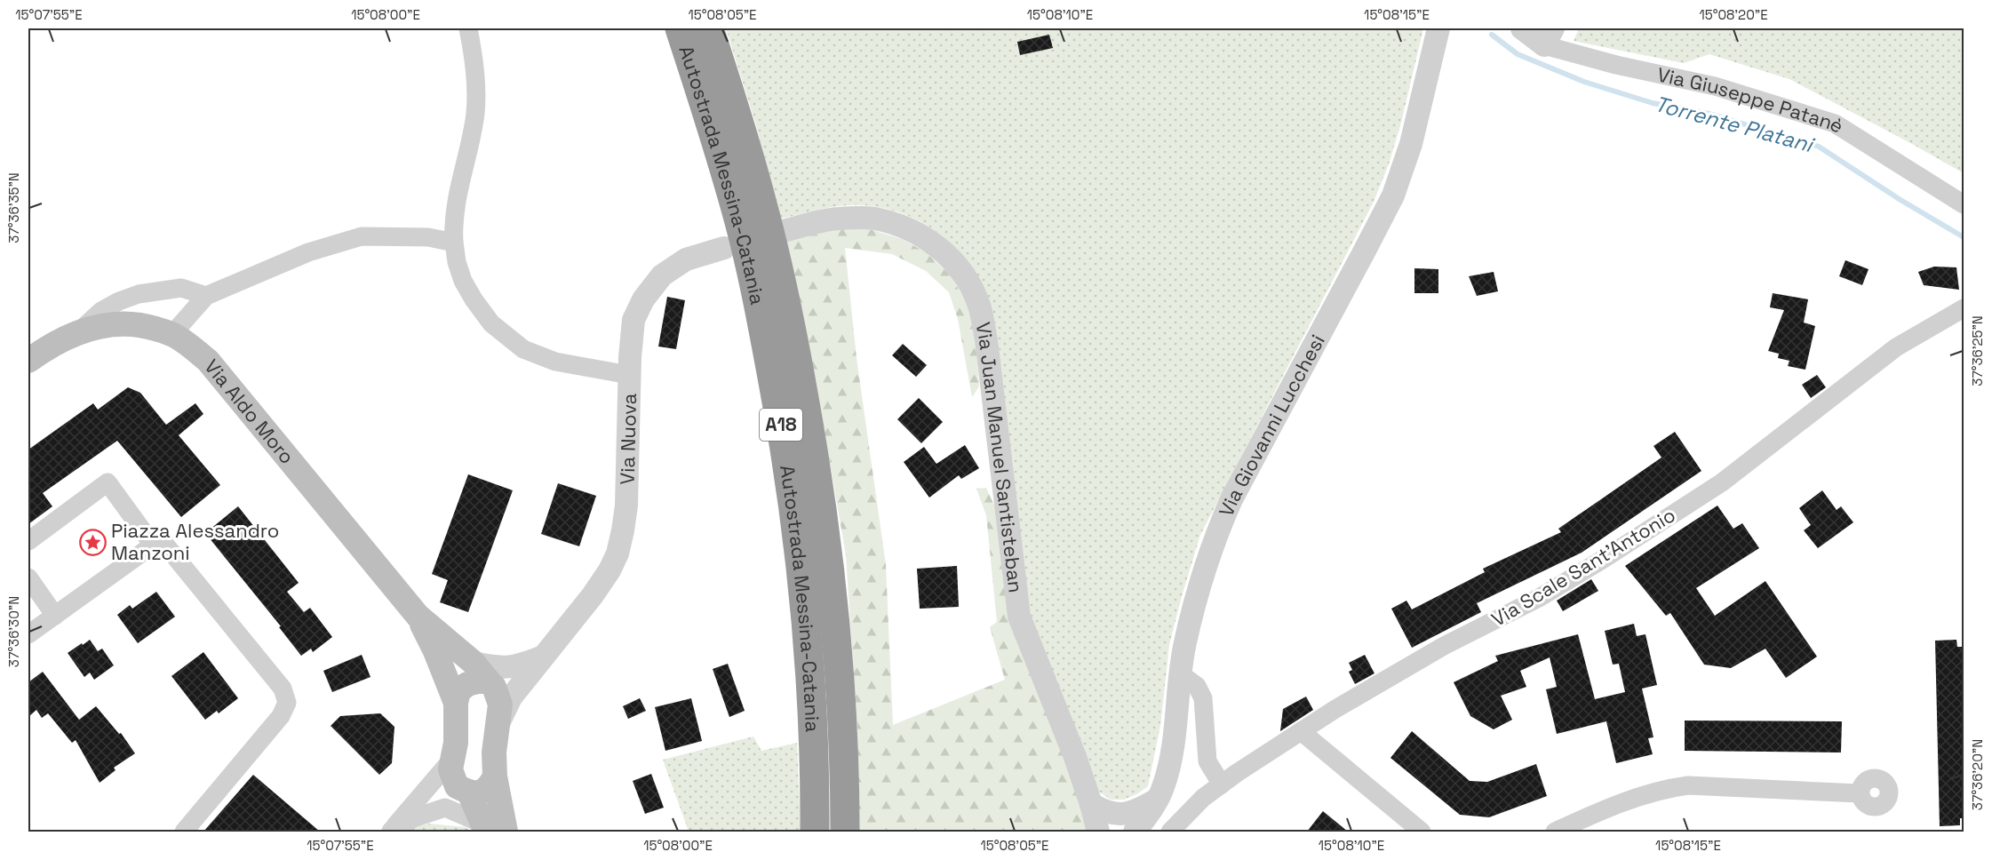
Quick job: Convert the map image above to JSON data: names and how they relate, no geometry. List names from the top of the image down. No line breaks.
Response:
{"streets":{"highway":["Autostrada Messina-Catania","A18"],"main road":["Via Aldo Moro"],"street":["Via Giuseppe Patanè","Via Giovanni Lucchesi","Via Nuova","Via Juan Manuel Santisteban","Via Scale Sant'Antonio"]},"water":["Torrente Platani"],"places":{"place":["Piazza Alessandro Manzoni"]},"coordinates":["15°07'55\"E","15°08'00\"E","15°08'05\"E","15°08'10\"E","15°08'15\"E","15°08'20\"E","37°36'35\"N","37°36'25\"N","37°36'30\"N","37°36'20\"N"]}
